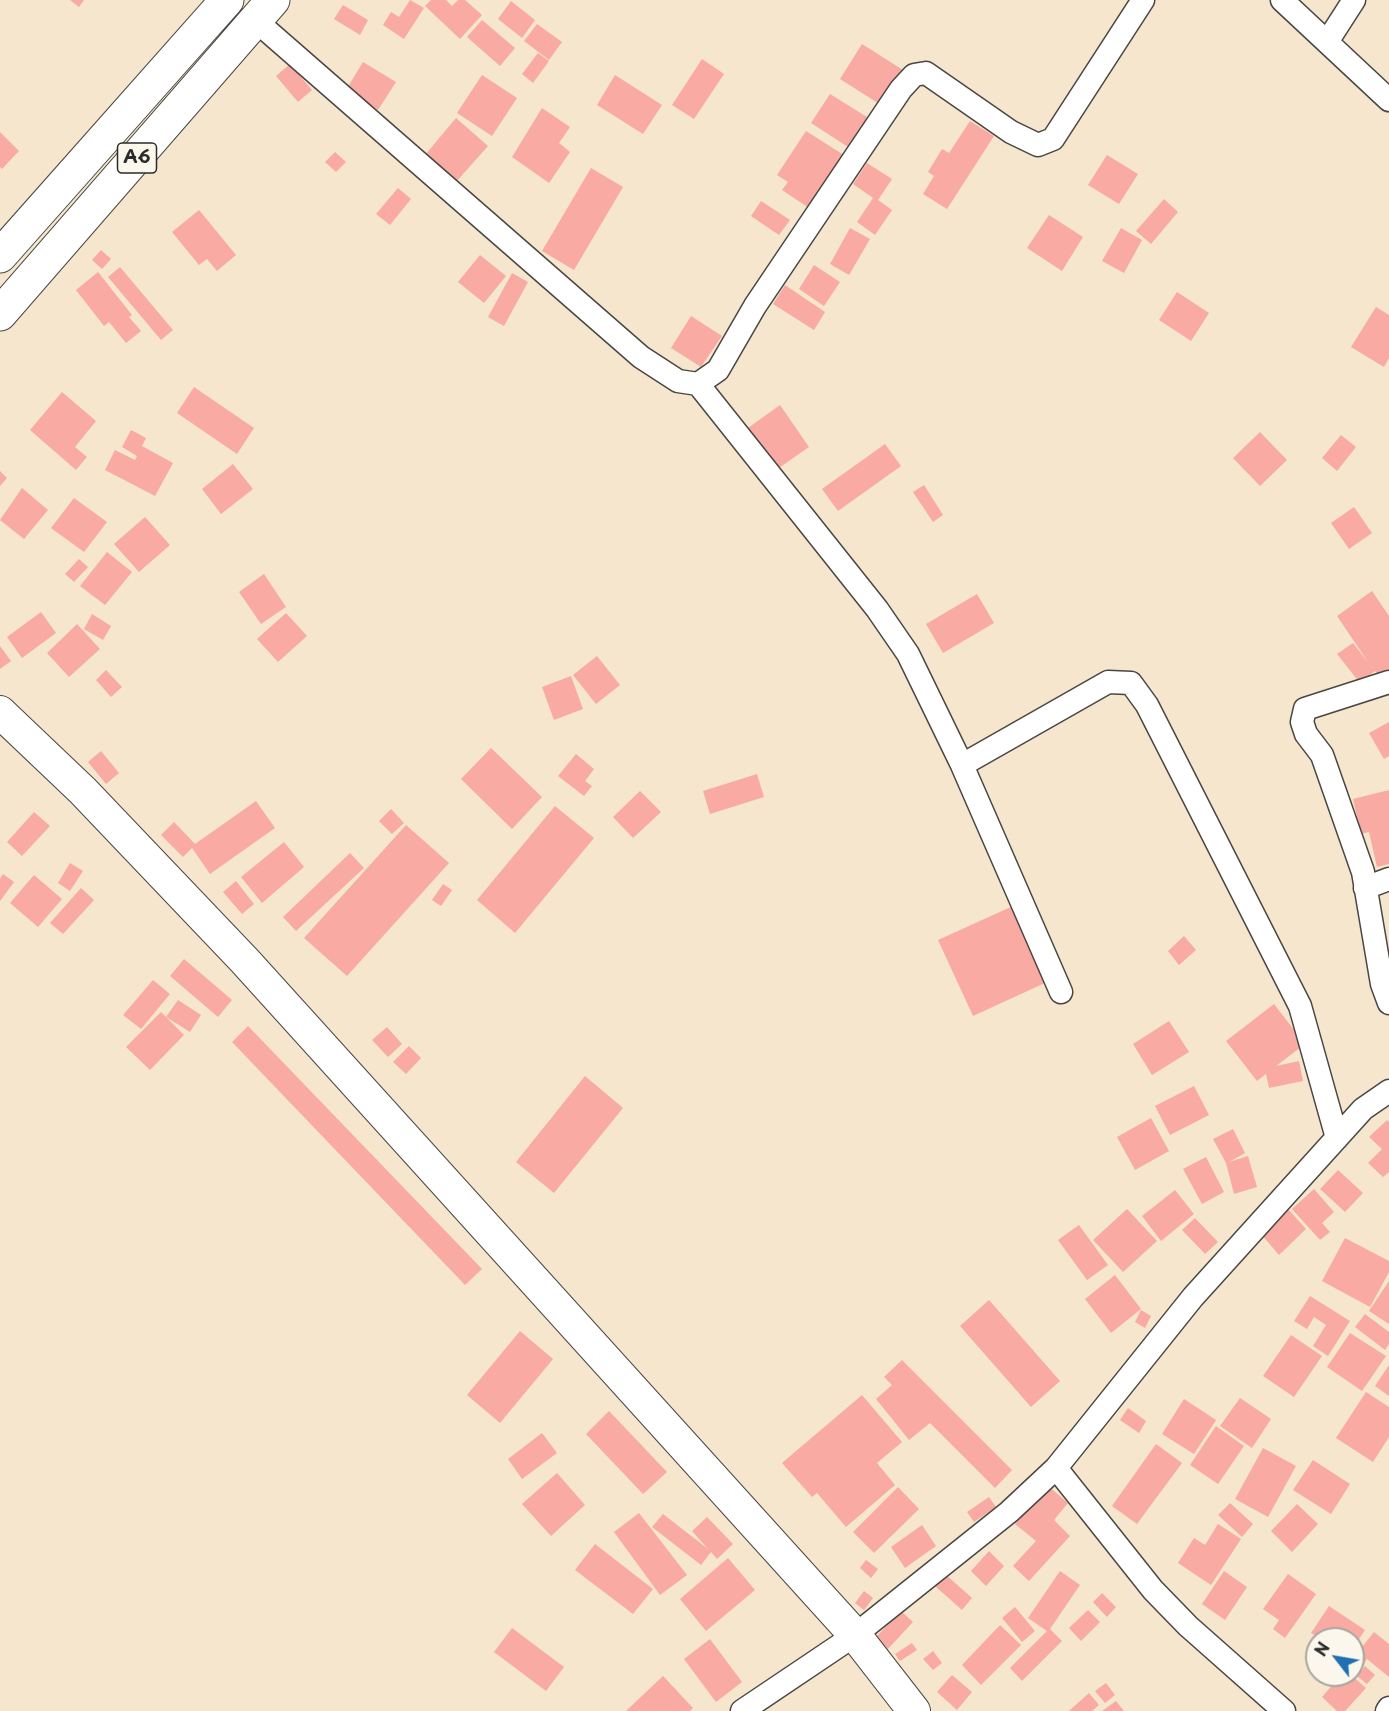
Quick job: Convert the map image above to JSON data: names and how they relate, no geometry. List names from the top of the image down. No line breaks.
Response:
{"streets":{"highway":["A6"]},"north":"top left"}
